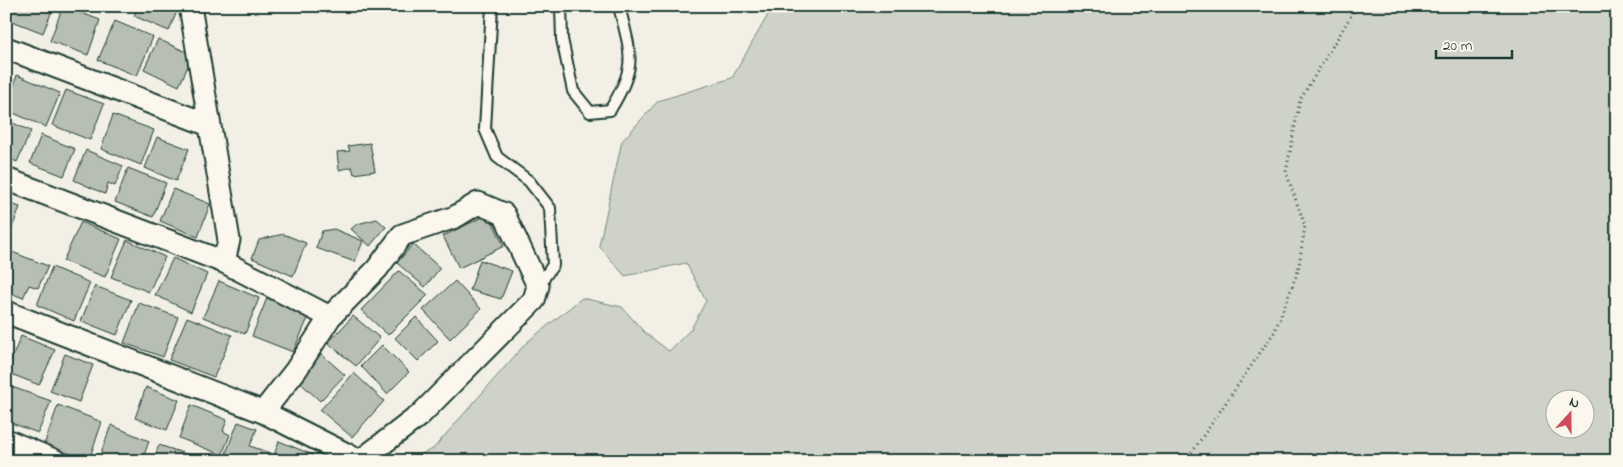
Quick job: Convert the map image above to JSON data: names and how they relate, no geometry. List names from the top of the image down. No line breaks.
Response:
{"scale_bar":"20 m","north":"top"}
